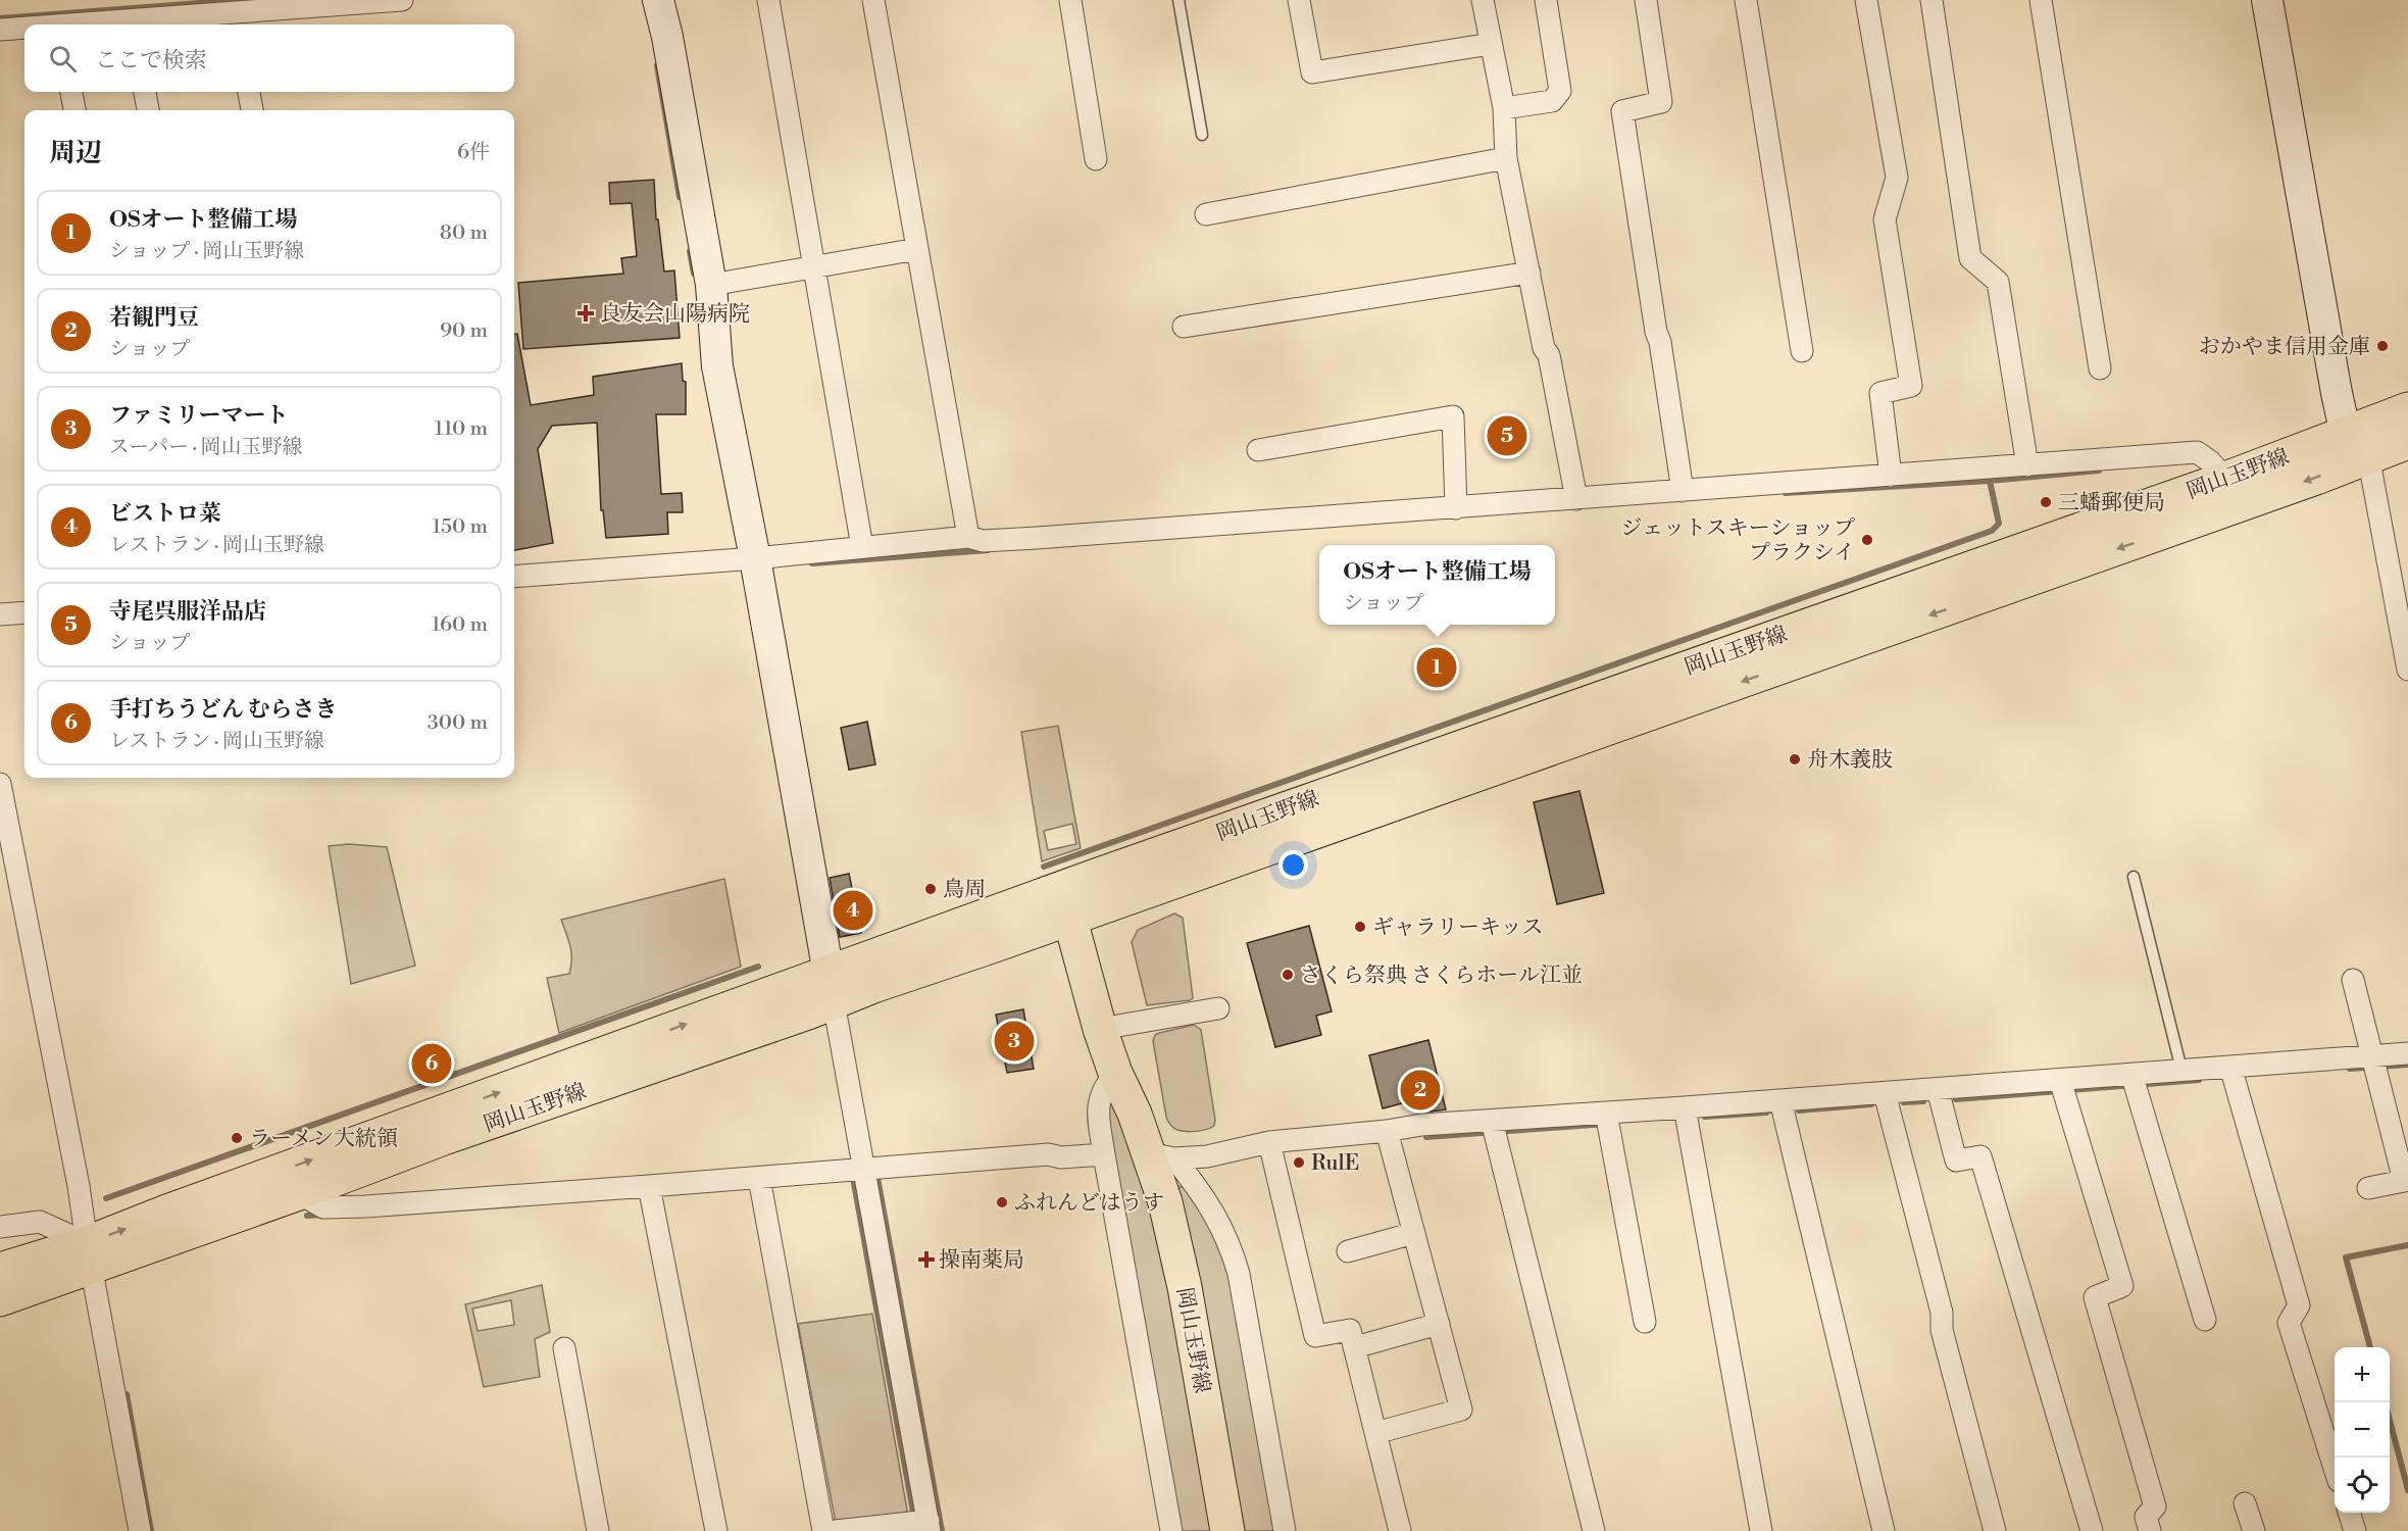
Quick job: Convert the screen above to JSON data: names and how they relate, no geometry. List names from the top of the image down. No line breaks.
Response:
{"streets":{"main road":["岡山玉野線"]},"places":{"health":["良友会山陽病院","操南薬局"],"other":["おかやま信用金庫","三蟠郵便局","ジェットスキーショップ プラクシイ","舟木義肢","鳥周","ギャラリーキッス","さくら祭典 さくらホール江並","ラーメン大統領","RulE","ふれんどはうす"]},"page":{"search":"ここで検索","heading":["周辺","6件"],"list":[{"mark":"1","name":"OSオート整備工場","note":"ショップ · 岡山玉野線","value":"80 m"},{"mark":"2","name":"若観門豆","note":"ショップ","value":"90 m"},{"mark":"3","name":"ファミリーマート","note":"スーパー · 岡山玉野線","value":"110 m"},{"mark":"4","name":"ビストロ菜","note":"レストラン · 岡山玉野線","value":"150 m"},{"mark":"5","name":"寺尾呉服洋品店","note":"ショップ","value":"160 m"},{"mark":"6","name":"手打ちうどん むらさき","note":"レストラン · 岡山玉野線","value":"300 m"}],"pins":["5","1","4","3","6","2"],"popup":["OSオート整備工場","ショップ"],"map_buttons":["+","−"]}}
